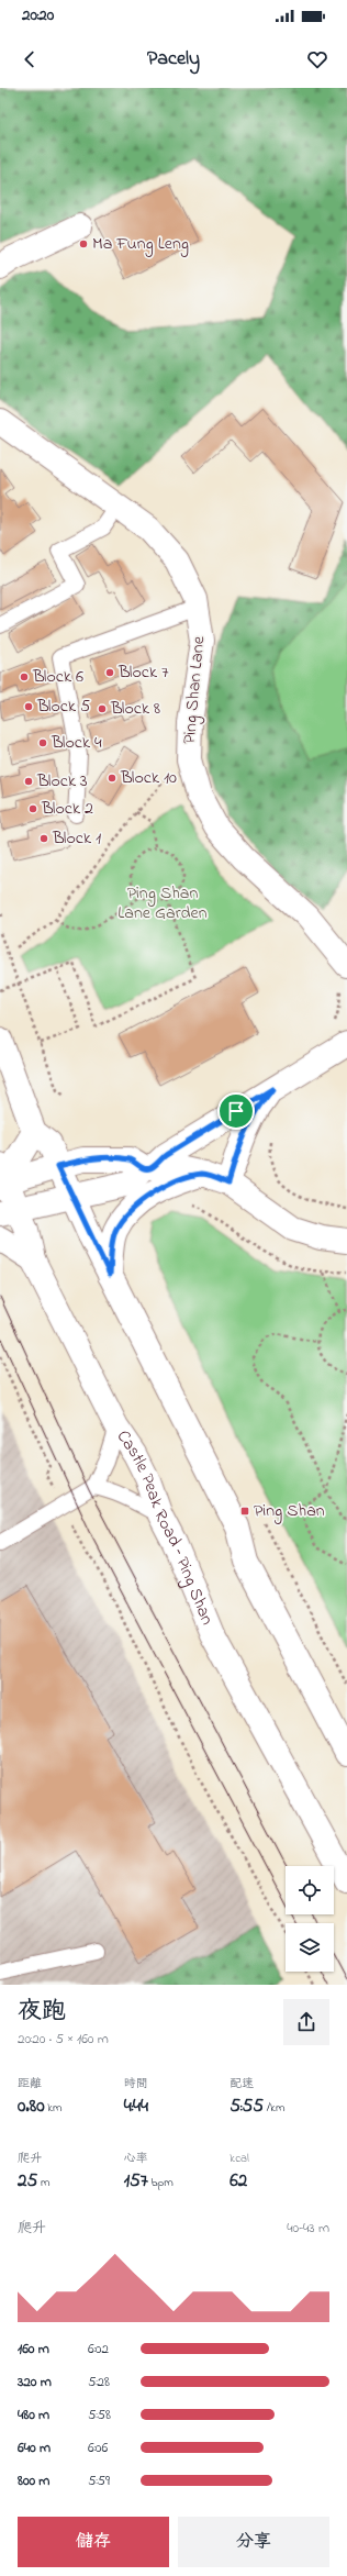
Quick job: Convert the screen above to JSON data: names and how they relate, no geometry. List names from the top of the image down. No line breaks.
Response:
{"streets":{"main road":["Ping Shan Lane","Castle Peak Road – Ping Shan"]},"parks":["Ping Shan Lane Garden"],"places":{"other":["Ma Fung Leng","Block 7","Block 6","Block 5","Block 8","Block 4","Block 10","Block 3","Block 2","Block 1"],"transit":["Ping Shan"]},"page":{"status":"20:20","header":"Pacely","heading":["夜跑","20:20 · 5 × 160 m"],"stats":[["距離","0.80 km"],["時間","4:44"],["配速","5:55 /km"],["爬升","25 m"],["心率","157 bpm"],["kcal","62"]],"chart":["爬升","40–43 m"],"list":[{"name":"160 m","note":"6:02"},{"name":"320 m","note":"5:28"},{"name":"480 m","note":"5:58"},{"name":"640 m","note":"6:06"},{"name":"800 m","note":"5:59"}],"buttons":["儲存","分享"]}}
